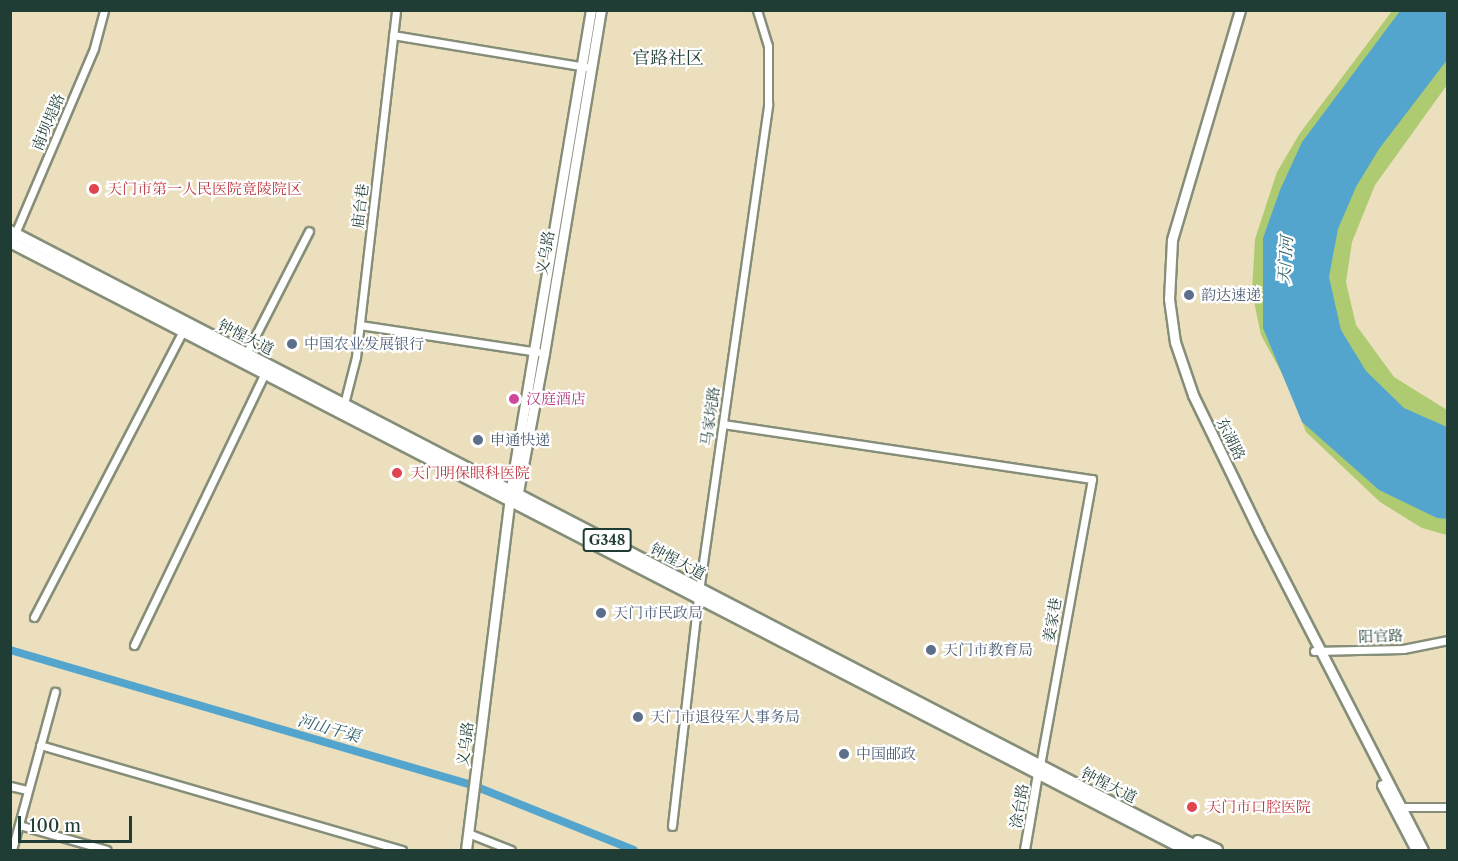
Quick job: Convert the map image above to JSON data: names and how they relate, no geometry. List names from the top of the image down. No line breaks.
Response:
{"streets":{"highway":["钟惺大道","G348"],"main road":["义乌路","东湖路"],"street":["南坝堤路","庙台巷","马家垸路","姜家巷","阳官路","涂台路"]},"crossings":[["南坝堤路","钟惺大道"],["庙台巷","钟惺大道"],["义乌路","钟惺大道"],["钟惺大道","马家垸路"],["钟惺大道","姜家巷"],["钟惺大道","涂台路"],["马家垸路","姜家巷"],["东湖路","阳官路"],["姜家巷","涂台路"]],"districts":["官路社区"],"water":["天门河","河山干渠"],"places":["天门市第一人民医院竟陵院区","韵达速递","中国农业发展银行","汉庭酒店","申通快递","天门明保眼科医院","天门市民政局","天门市教育局","天门市退役军人事务局","中国邮政","天门市口腔医院"],"scale_bar":"100 m"}
